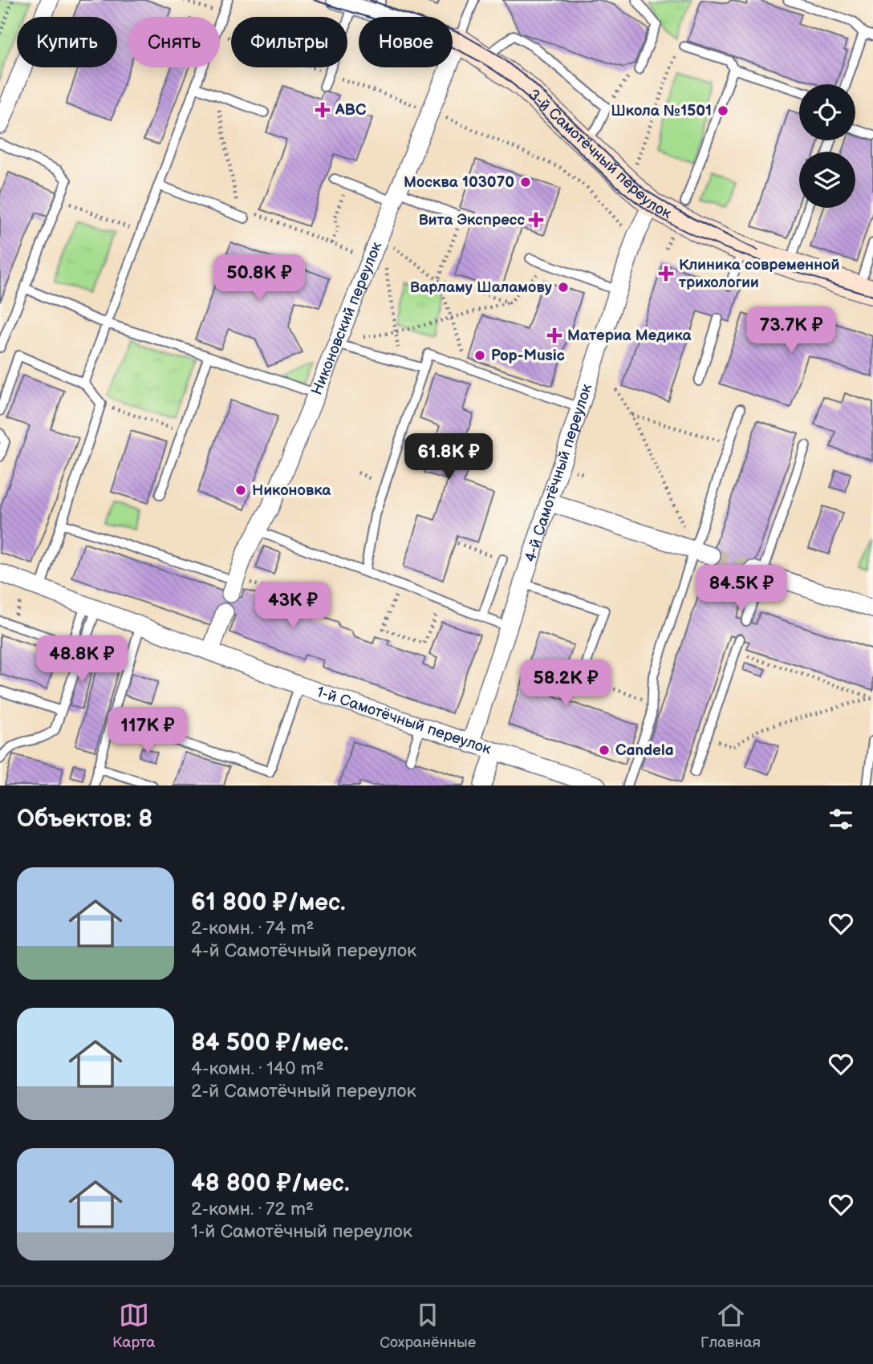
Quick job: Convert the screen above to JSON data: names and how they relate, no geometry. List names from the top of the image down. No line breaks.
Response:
{"streets":{"street":["3-й Самотёчный переулок","Никоновский переулок","4-й Самотёчный переулок","1-й Самотёчный переулок"]},"crossings":[["3-й Самотёчный переулок","Никоновский переулок"],["3-й Самотёчный переулок","4-й Самотёчный переулок"],["4-й Самотёчный переулок","1-й Самотёчный переулок"]],"places":{"health":["ABC","Вита Экспресс","Клиника современной трихологии","Материа Медика"],"other":["Школа №1501","Москва 103070","Варламу Шаламову","Pop-Music","Никоновка","Candela"]},"page":{"chip":["Купить","Снять","Фильтры","Новое"],"price":["50.8K ₽","73.7K ₽","61.8K ₽","84.5K ₽","43K ₽","48.8K ₽","58.2K ₽","117K ₽"],"heading":"Объектов: 8","list":[{"name":"61 800 ₽/мес.","note":"2-комн. · 74 m² · 4-й Самотёчный переулок"},{"name":"84 500 ₽/мес.","note":"4-комн. · 140 m² · 2-й Самотёчный переулок"},{"name":"48 800 ₽/мес.","note":"2-комн. · 72 m² · 1-й Самотёчный переулок"}],"tabs":["Карта","Сохранённые","Главная"]}}
